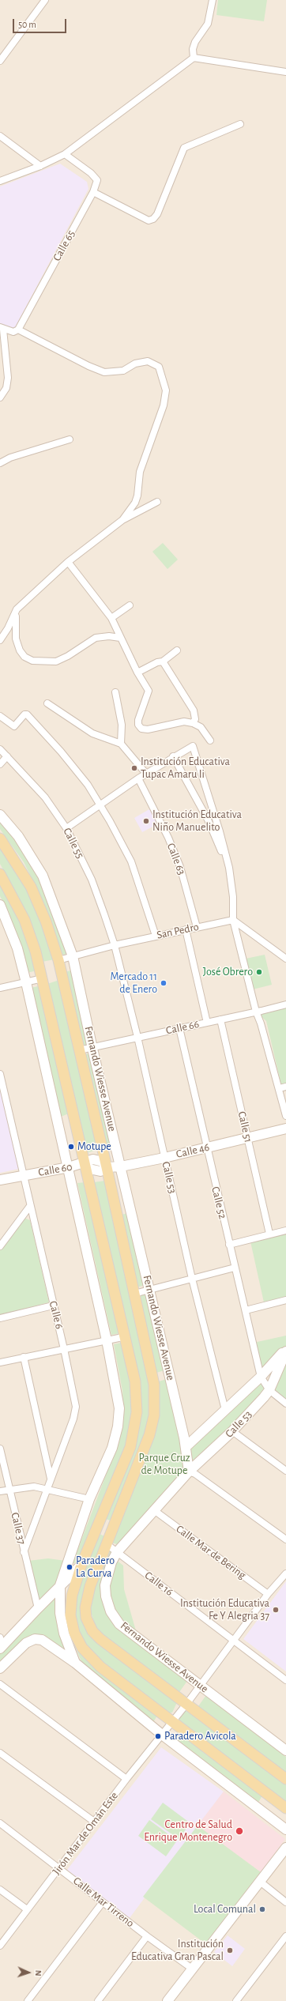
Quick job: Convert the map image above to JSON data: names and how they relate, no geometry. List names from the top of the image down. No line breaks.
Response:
{"streets":{"main road":["Fernando Wiesse Avenue","Calle 46","Calle 60","Calle 53"],"street":["Calle 65","Calle 55","Calle 63","San Pedro","Calle 66","Calle 51","Calle 52","Calle 6","Calle 37","Calle Mar de Bering","Calle 16","Jirón Mar de Omán Este","Calle Mar Tirreno"]},"crossings":[["Calle 55","San Pedro"],["Calle 55","Calle 53"],["Calle 63","San Pedro"],["San Pedro","Fernando Wiesse Avenue"],["San Pedro","Calle 53"],["Calle 66","Fernando Wiesse Avenue"],["Calle 66","Calle 51"],["Calle 66","Calle 53"],["Calle 66","Calle 52"],["Fernando Wiesse Avenue","Calle 46"],["Fernando Wiesse Avenue","Calle 53"],["Fernando Wiesse Avenue","Calle Mar de Bering"],["Fernando Wiesse Avenue","Calle 16"],["Fernando Wiesse Avenue","Jirón Mar de Omán Este"],["Calle 51","Calle 46"],["Calle 46","Calle 53"],["Calle 46","Calle 52"],["Calle 60","Calle 6"],["Calle 53","Calle 52"],["Calle 6","Calle 37"],["Calle Mar de Bering","Jirón Mar de Omán Este"],["Calle 16","Jirón Mar de Omán Este"],["Jirón Mar de Omán Este","Calle Mar Tirreno"]],"parks":["Parque Cruz de Motupe"],"places":["Institución Educativa Tupac Amaru Ii","Institución Educativa Niño Manuelito","José Obrero","Mercado 11 de Enero","Motupe","Paradero La Curva","Institución Educativa Fe Y Alegria 37","Paradero Avicola","Centro de Salud Enrique Montenegro","Local Comunal","Institución Educativa Gran Pascal"],"scale_bar":"50 m","north":"right"}
